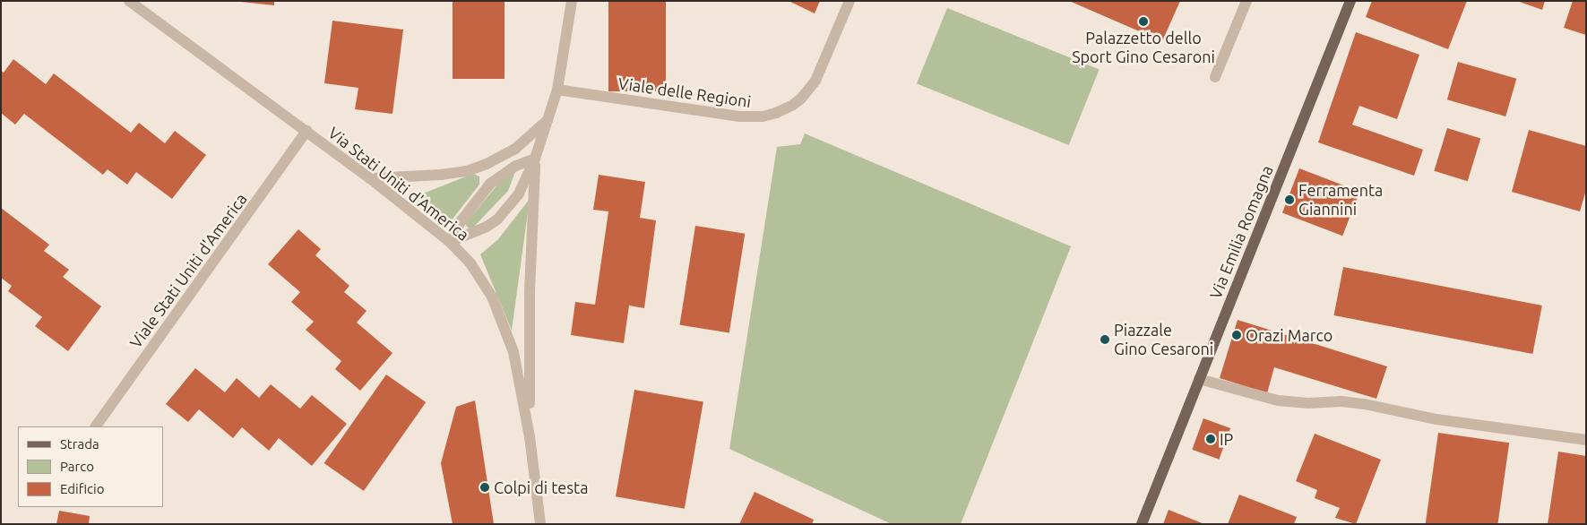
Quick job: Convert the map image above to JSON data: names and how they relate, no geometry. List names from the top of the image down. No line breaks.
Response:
{"streets":{"main road":["Via Emilia Romagna"],"street":["Viale delle Regioni","Via Stati Uniti d'America","Viale Stati Uniti d'America"]},"crossings":[["Via Stati Uniti d'America","Viale Stati Uniti d'America"]],"places":["Palazzetto dello Sport Gino Cesaroni","Ferramenta Giannini","Orazi Marco","Piazzale Gino Cesaroni","IP","Colpi di testa"],"legend":["Strada","Parco","Edificio"]}
